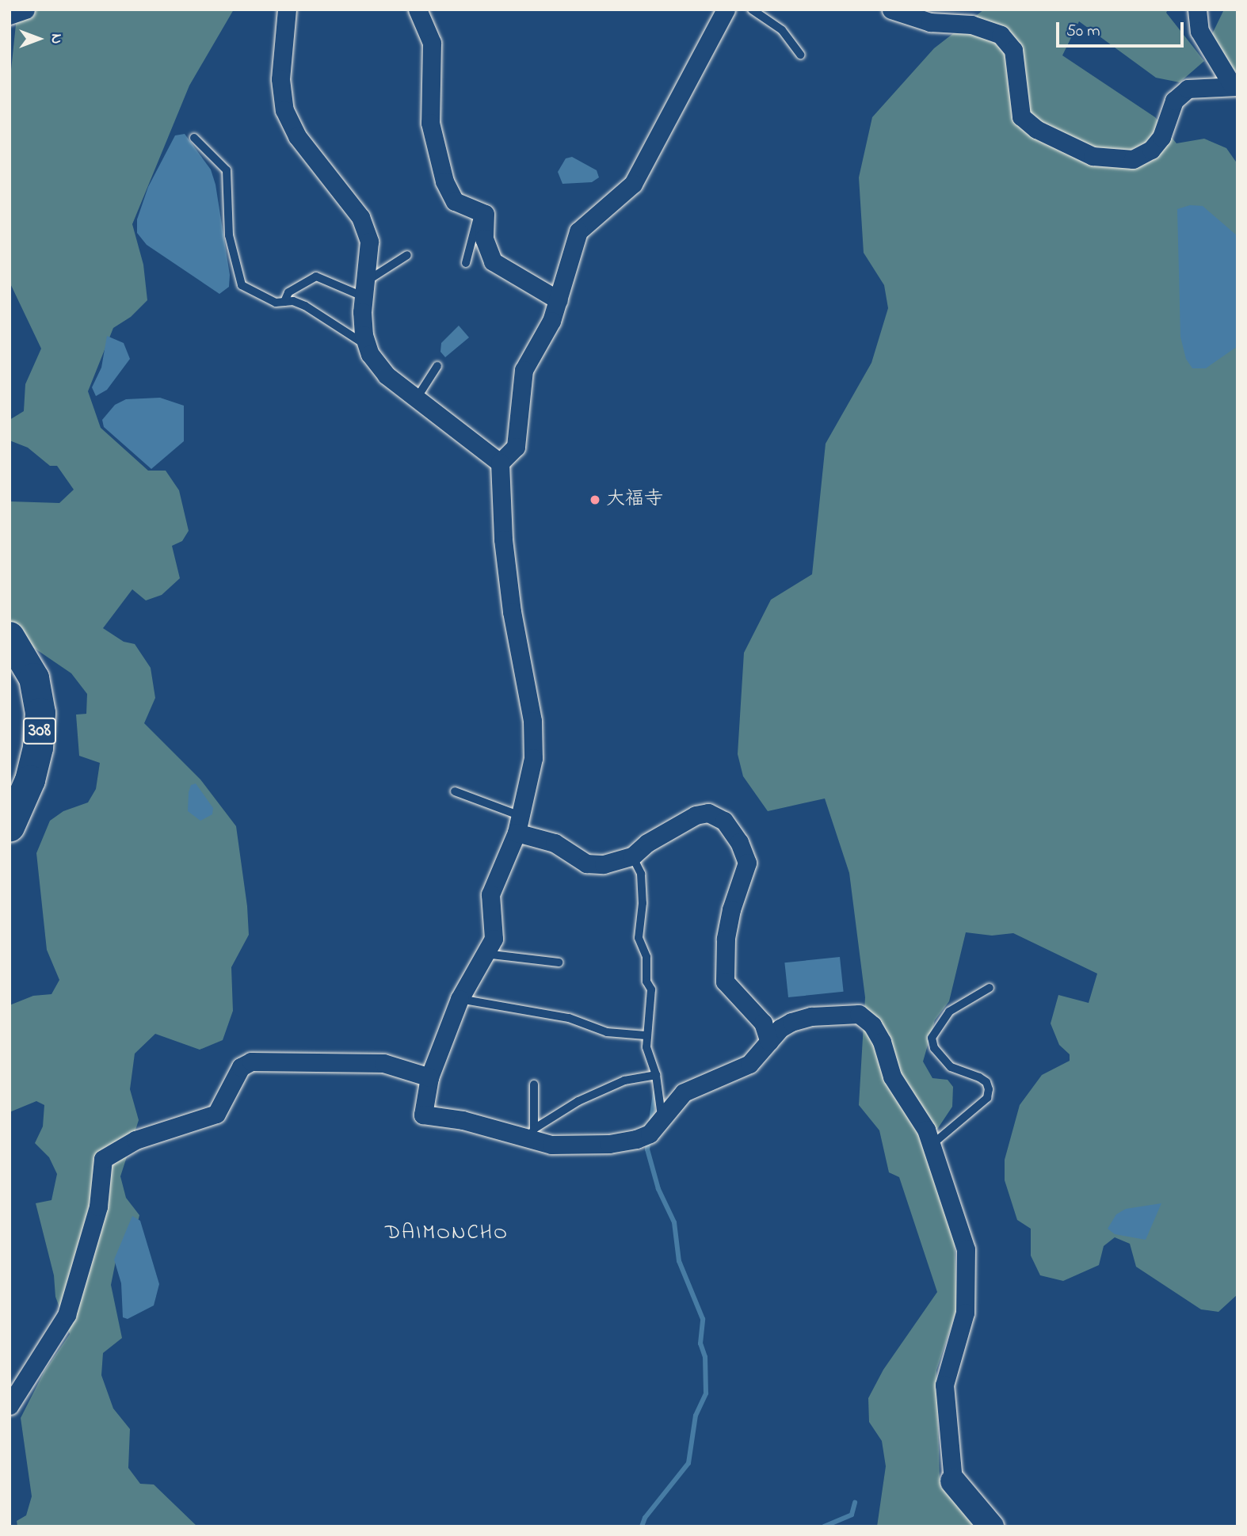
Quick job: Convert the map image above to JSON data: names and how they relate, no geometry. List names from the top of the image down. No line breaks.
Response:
{"streets":{"highway":["308"]},"districts":["DAIMONCHO"],"places":["大福寺"],"scale_bar":"50 m","north":"right"}
